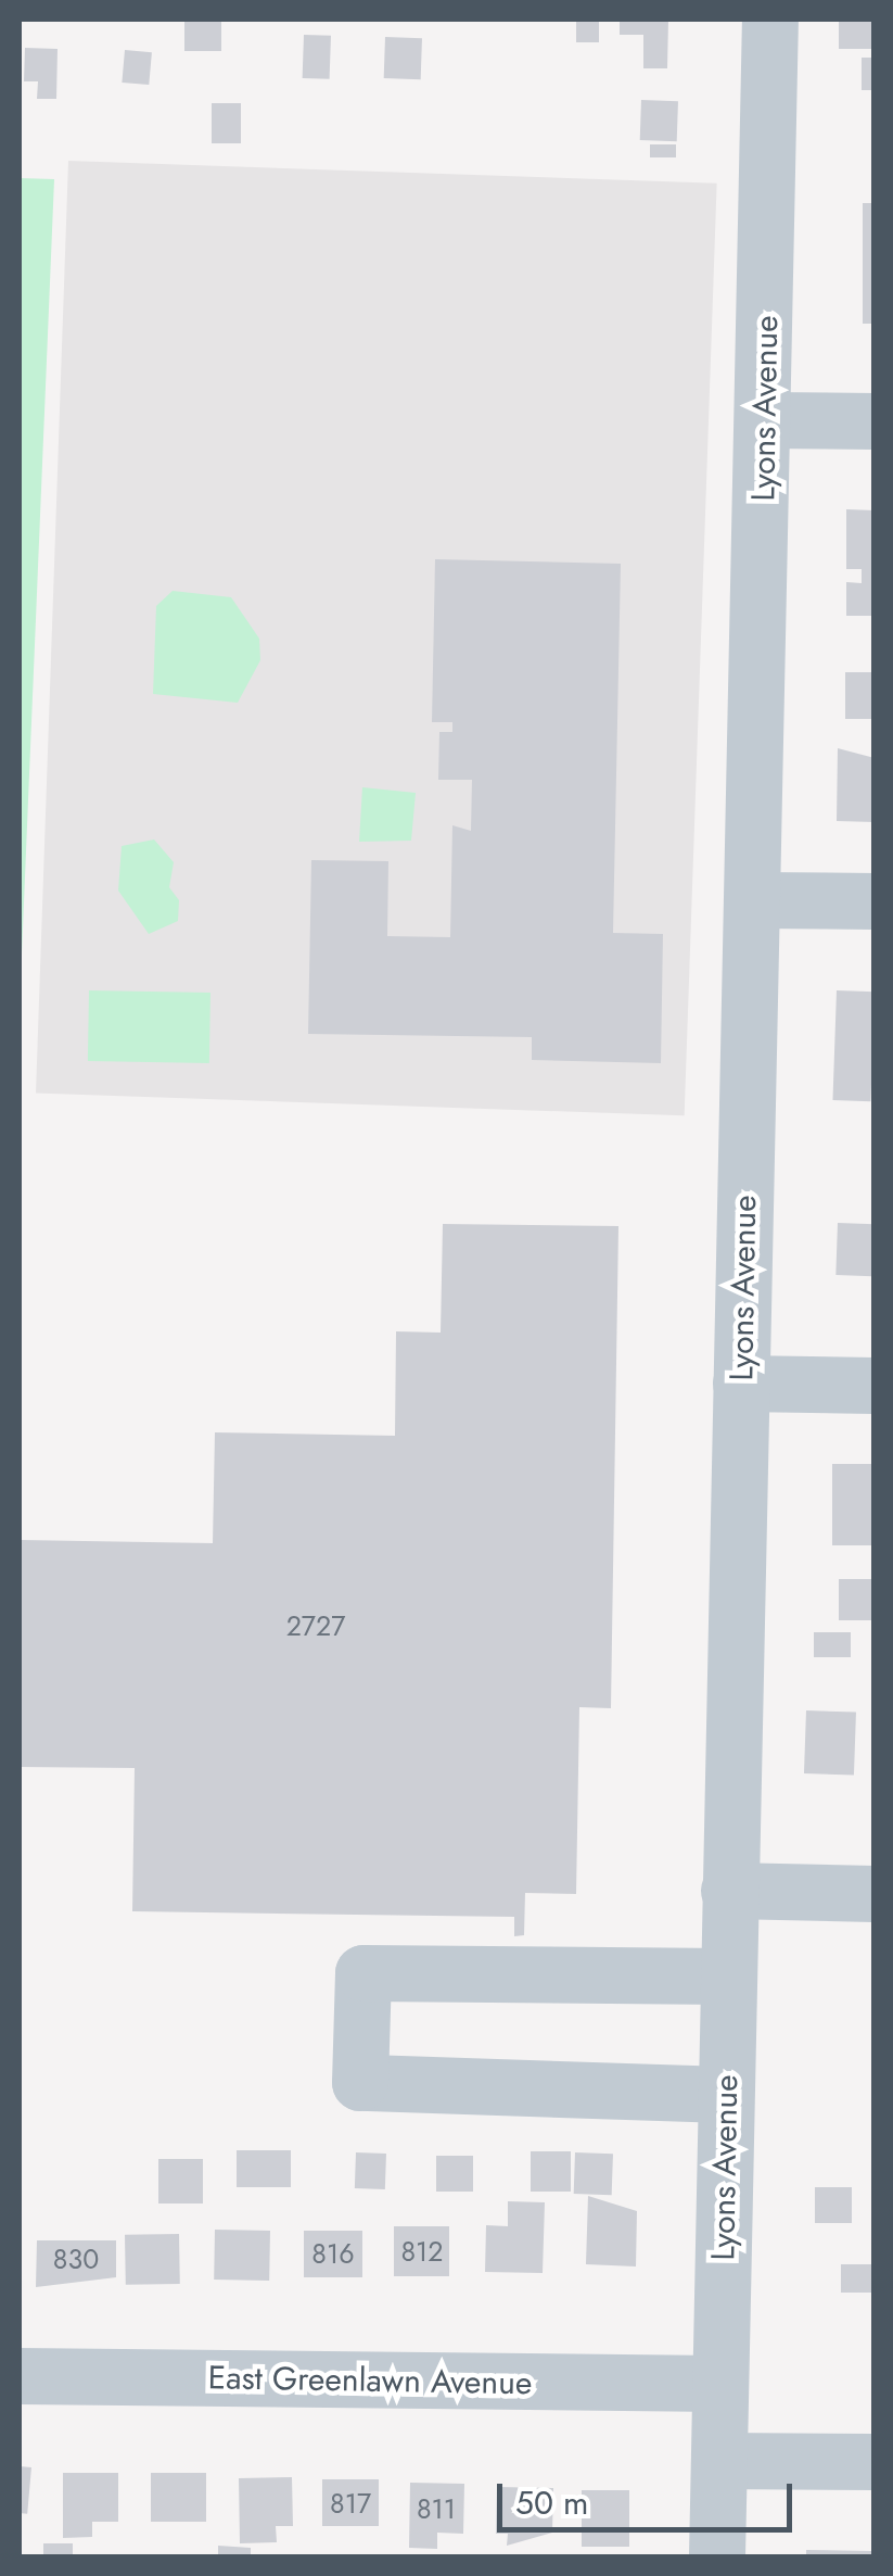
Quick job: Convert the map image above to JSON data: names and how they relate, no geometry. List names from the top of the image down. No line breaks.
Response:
{"streets":{"street":["Lyons Avenue","East Greenlawn Avenue"]},"crossings":[["Lyons Avenue","East Greenlawn Avenue"]],"house_numbers":["2727","812","816","830","817","811"],"scale_bar":"50 m"}
